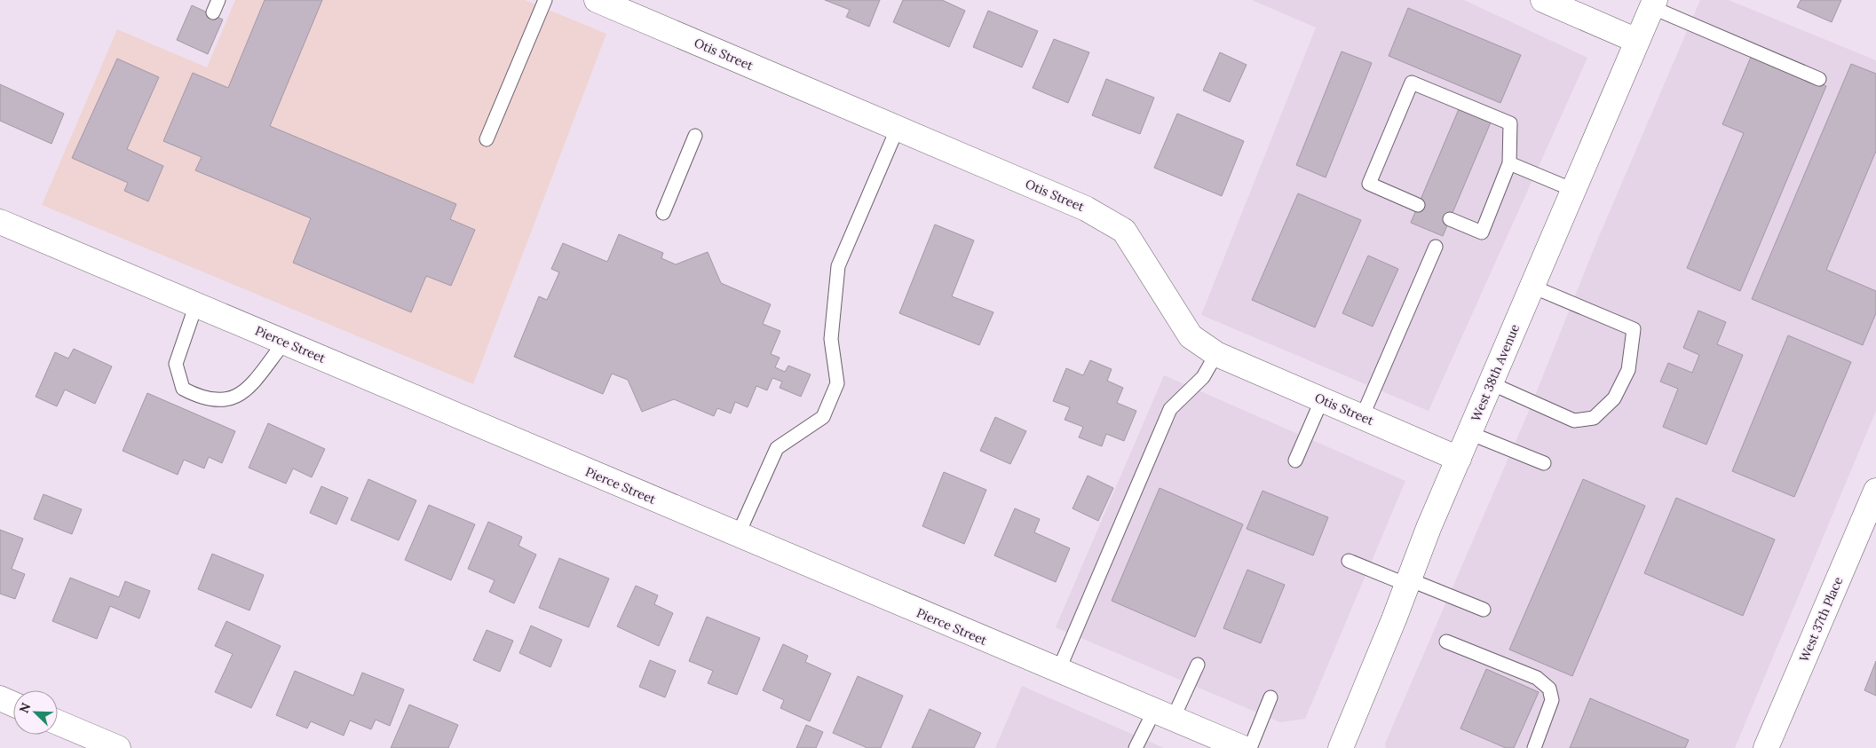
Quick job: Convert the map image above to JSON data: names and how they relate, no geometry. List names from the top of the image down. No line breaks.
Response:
{"streets":{"street":["Otis Street","Pierce Street","West 38th Avenue","West 37th Place"]},"crossings":[["Otis Street","West 38th Avenue"]],"north":"top left"}
